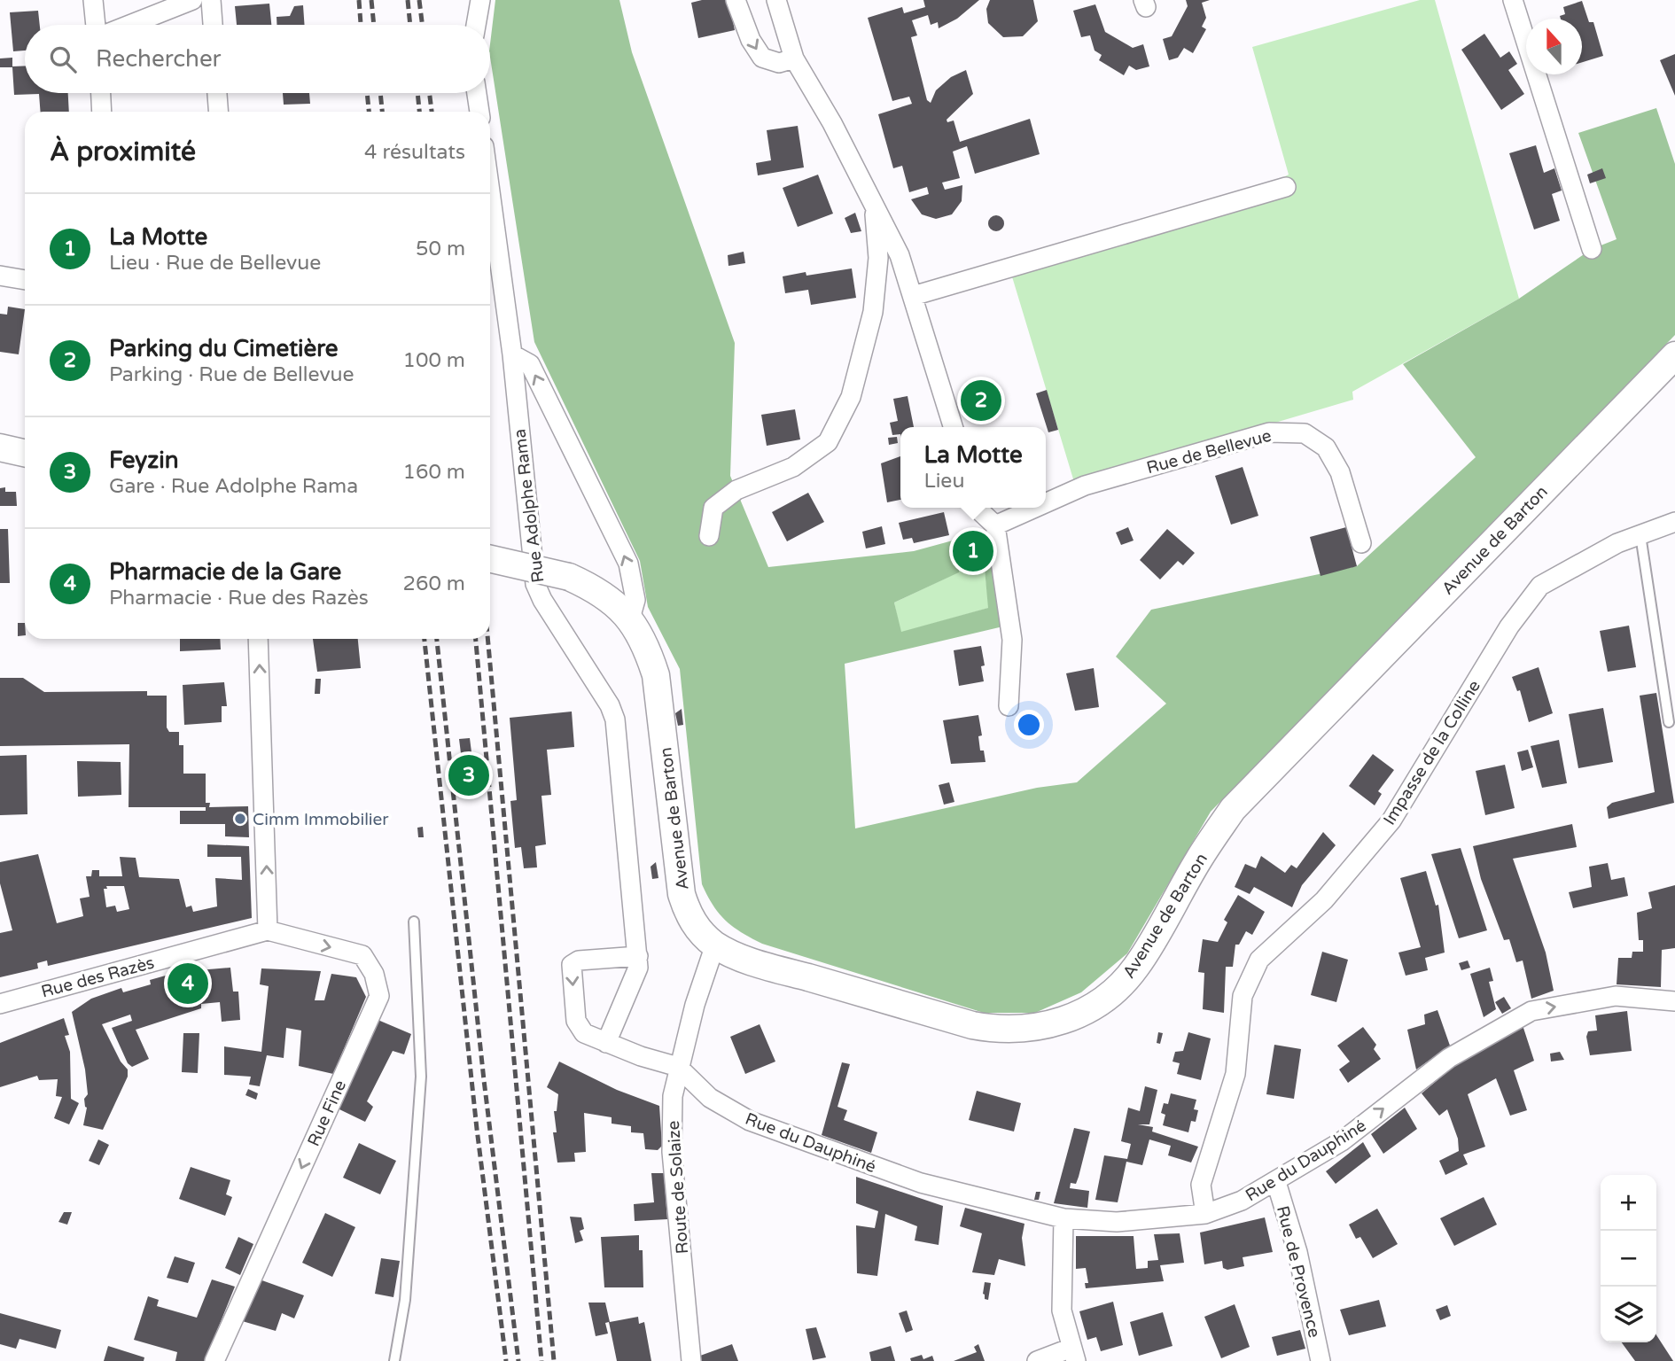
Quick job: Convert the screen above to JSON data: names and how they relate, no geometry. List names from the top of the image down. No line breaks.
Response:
{"streets":{"street":["Rue de Bellevue","Rue Adolphe Rama","Avenue de Barton","Impasse de la Colline","Rue des Razès","Rue Fine","Rue du Dauphiné","Route de Solaize","Rue de Provence"]},"crossings":[["Avenue de Barton","Route de Solaize"],["Impasse de la Colline","Rue du Dauphiné"],["Rue des Razès","Rue Fine"],["Rue du Dauphiné","Route de Solaize"],["Rue du Dauphiné","Rue de Provence"]],"one_way":["Rue du Dauphiné"],"places":["Cimm Immobilier"],"north":"top","page":{"search":"Rechercher","heading":["À proximité","4 résultats"],"list":[{"mark":"1","name":"La Motte","note":"Lieu · Rue de Bellevue","value":"50 m"},{"mark":"2","name":"Parking du Cimetière","note":"Parking · Rue de Bellevue","value":"100 m"},{"mark":"3","name":"Feyzin","note":"Gare · Rue Adolphe Rama","value":"160 m"},{"mark":"4","name":"Pharmacie de la Gare","note":"Pharmacie · Rue des Razès","value":"260 m"}],"pins":["2","1","3","4"],"popup":["La Motte","Lieu"],"map_buttons":["+","−"]}}
